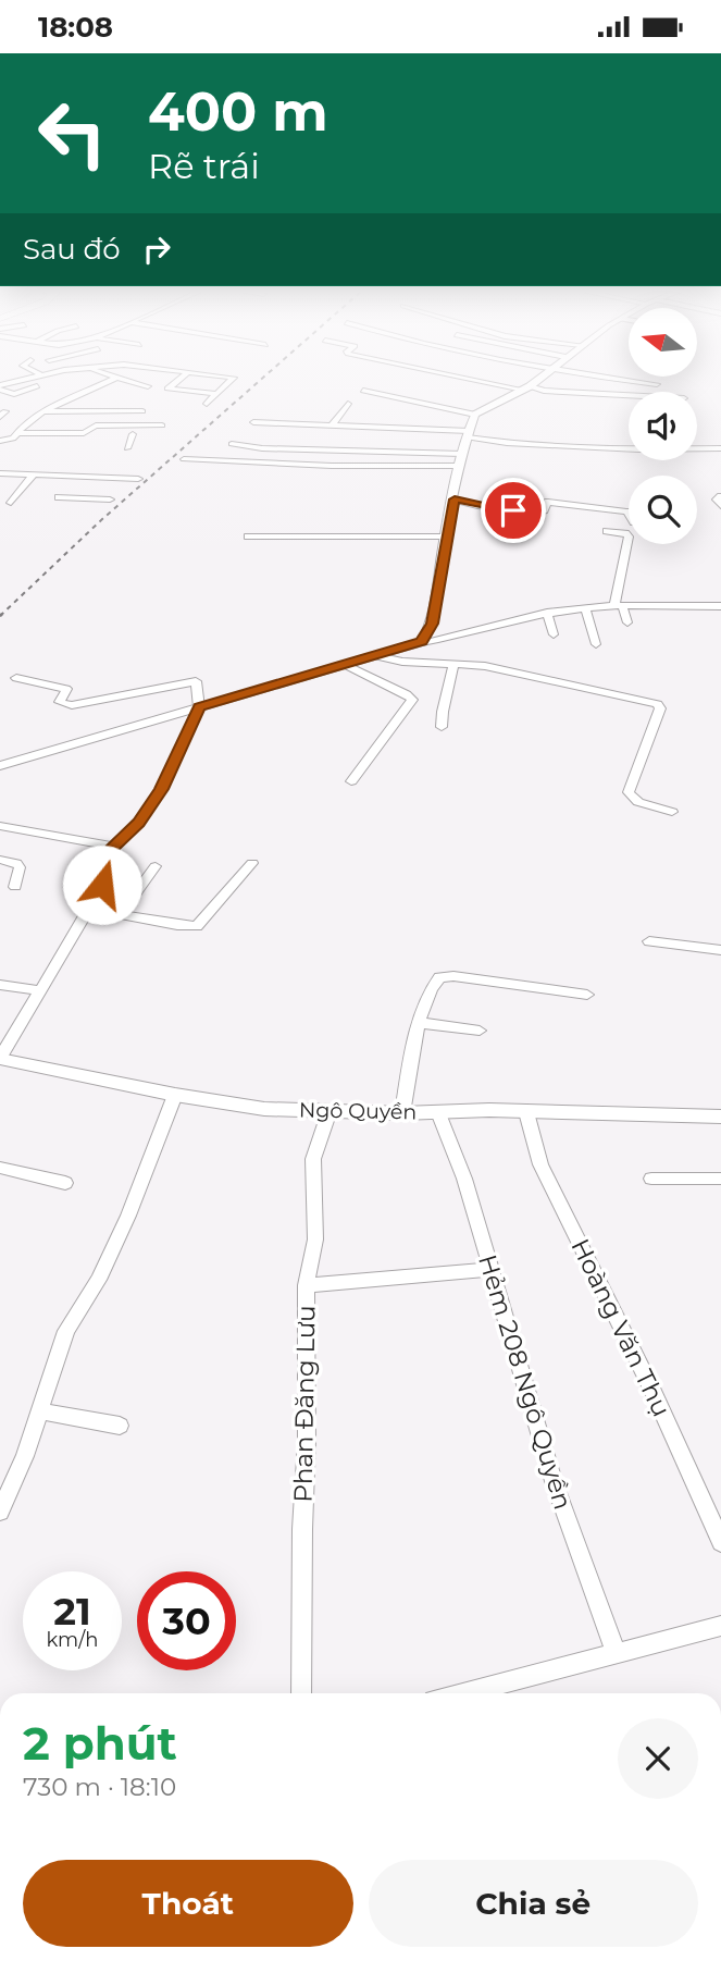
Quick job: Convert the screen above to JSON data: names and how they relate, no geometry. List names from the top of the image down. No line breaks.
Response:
{"streets":{"street":["Ngô Quyền","Hoàng Văn Thụ","Hẻm 208 Ngô Quyền","Phan Đăng Lưu"]},"crossings":[["Ngô Quyền","Hoàng Văn Thụ"],["Ngô Quyền","Hẻm 208 Ngô Quyền"],["Ngô Quyền","Phan Đăng Lưu"]],"north":"left","page":{"status":"18:08","turn":["400 m","Rẽ trái"],"then":"Sau đó","speed":"21 km/h","limit":"30","heading":["2 phút","730 m · 18:10"],"buttons":["Thoát","Chia sẻ"]}}
